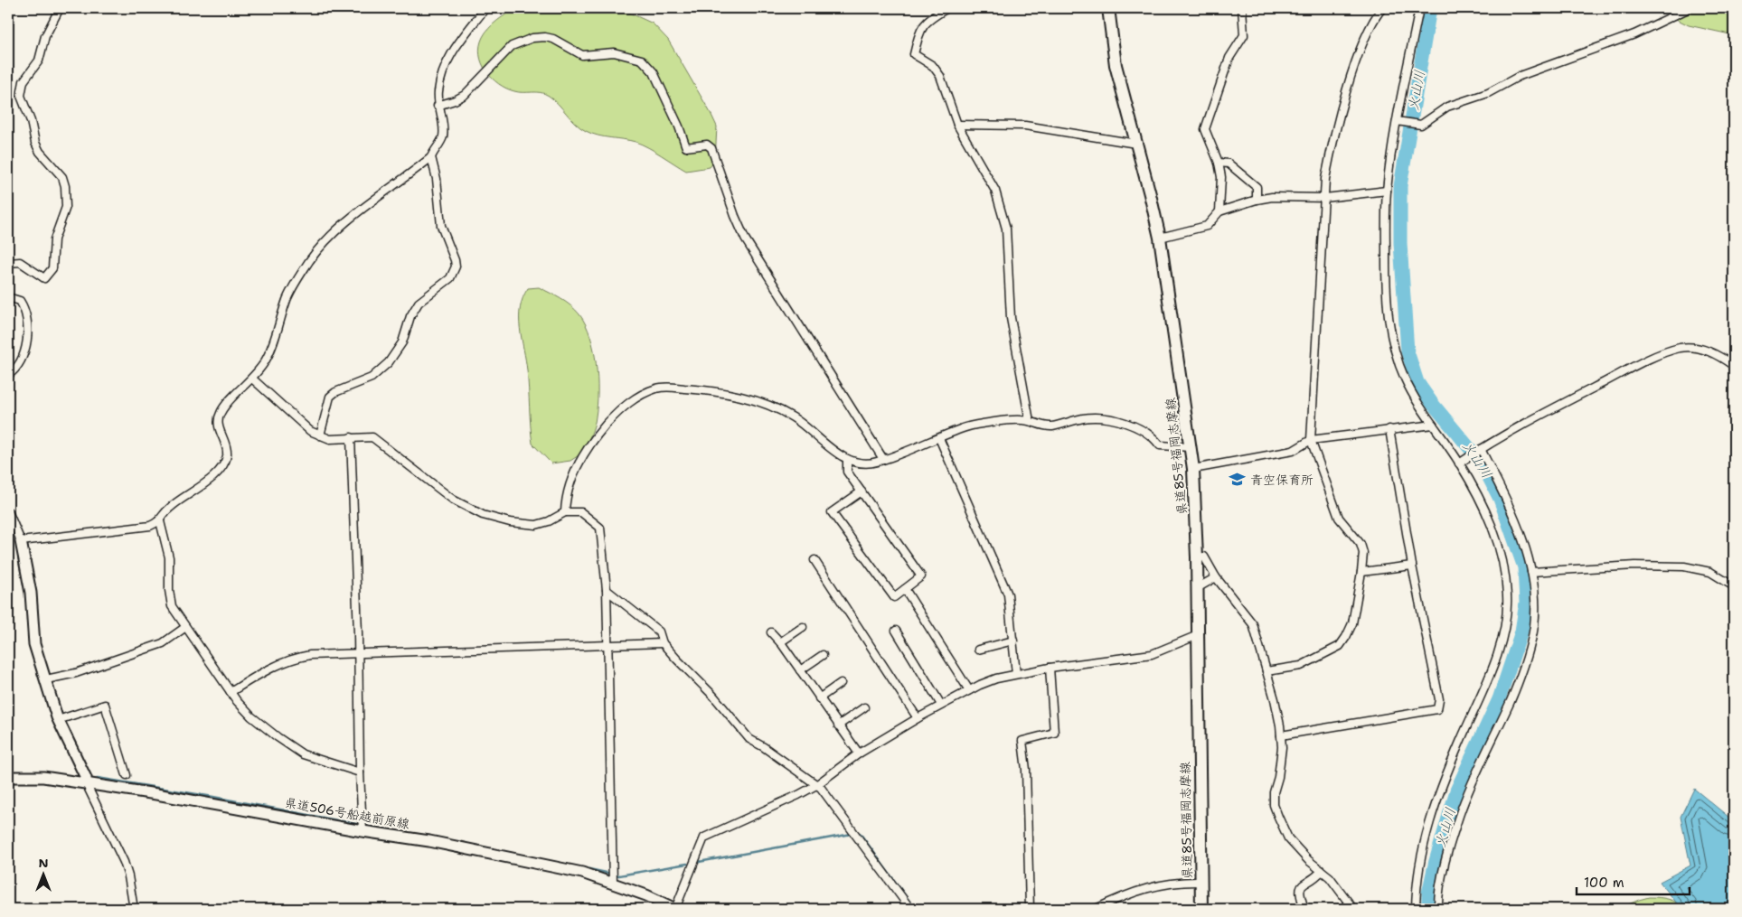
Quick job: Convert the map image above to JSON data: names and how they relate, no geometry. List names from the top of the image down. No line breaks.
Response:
{"streets":{"main road":["県道85号福岡志摩線","県道506号船越前原線"]},"water":["火山川"],"places":{"school or university":["青空保育所"]},"scale_bar":"100 m","north":"top"}
